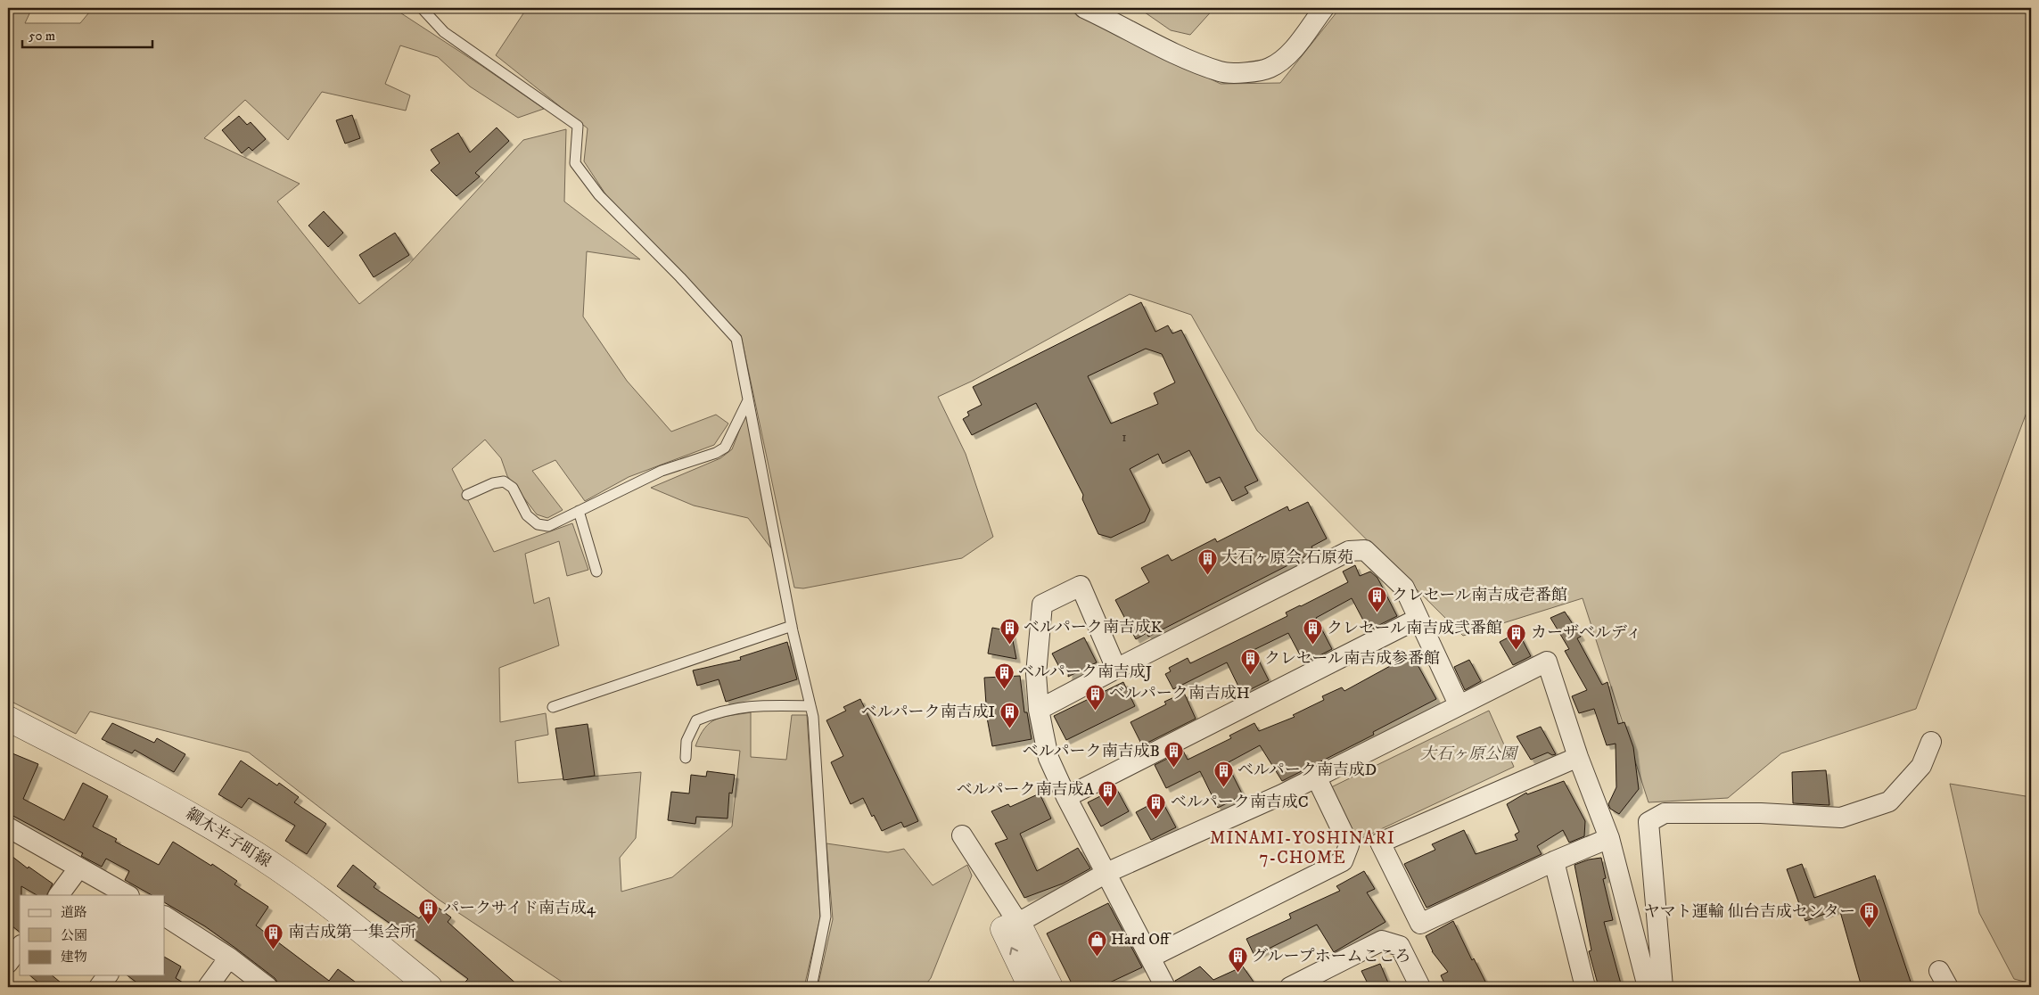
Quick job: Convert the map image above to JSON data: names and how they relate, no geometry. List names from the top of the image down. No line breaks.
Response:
{"streets":{"street":["綱木半子町線"]},"districts":["MINAMI-YOSHINARI 7-CHOME"],"parks":["大石ヶ原公園"],"places":{"building":["大石ヶ原会 石原苑","クレセール南吉成壱番館","ベルパーク南吉成K","クレセール南吉成弐番館","カーザベルディ","クレセール南吉成参番館","ベルパーク南吉成J","ベルパーク南吉成H","ベルパーク南吉成I","ベルパーク南吉成B","ベルパーク南吉成D","ベルパーク南吉成A","ベルパーク南吉成C","パークサイド南吉成4","ヤマト運輸 仙台吉成センター","南吉成第一集会所","グループホームこころ"],"shop":["Hard Off"]},"house_numbers":["1"],"legend":["道路","公園","建物"],"scale_bar":"50 m"}
